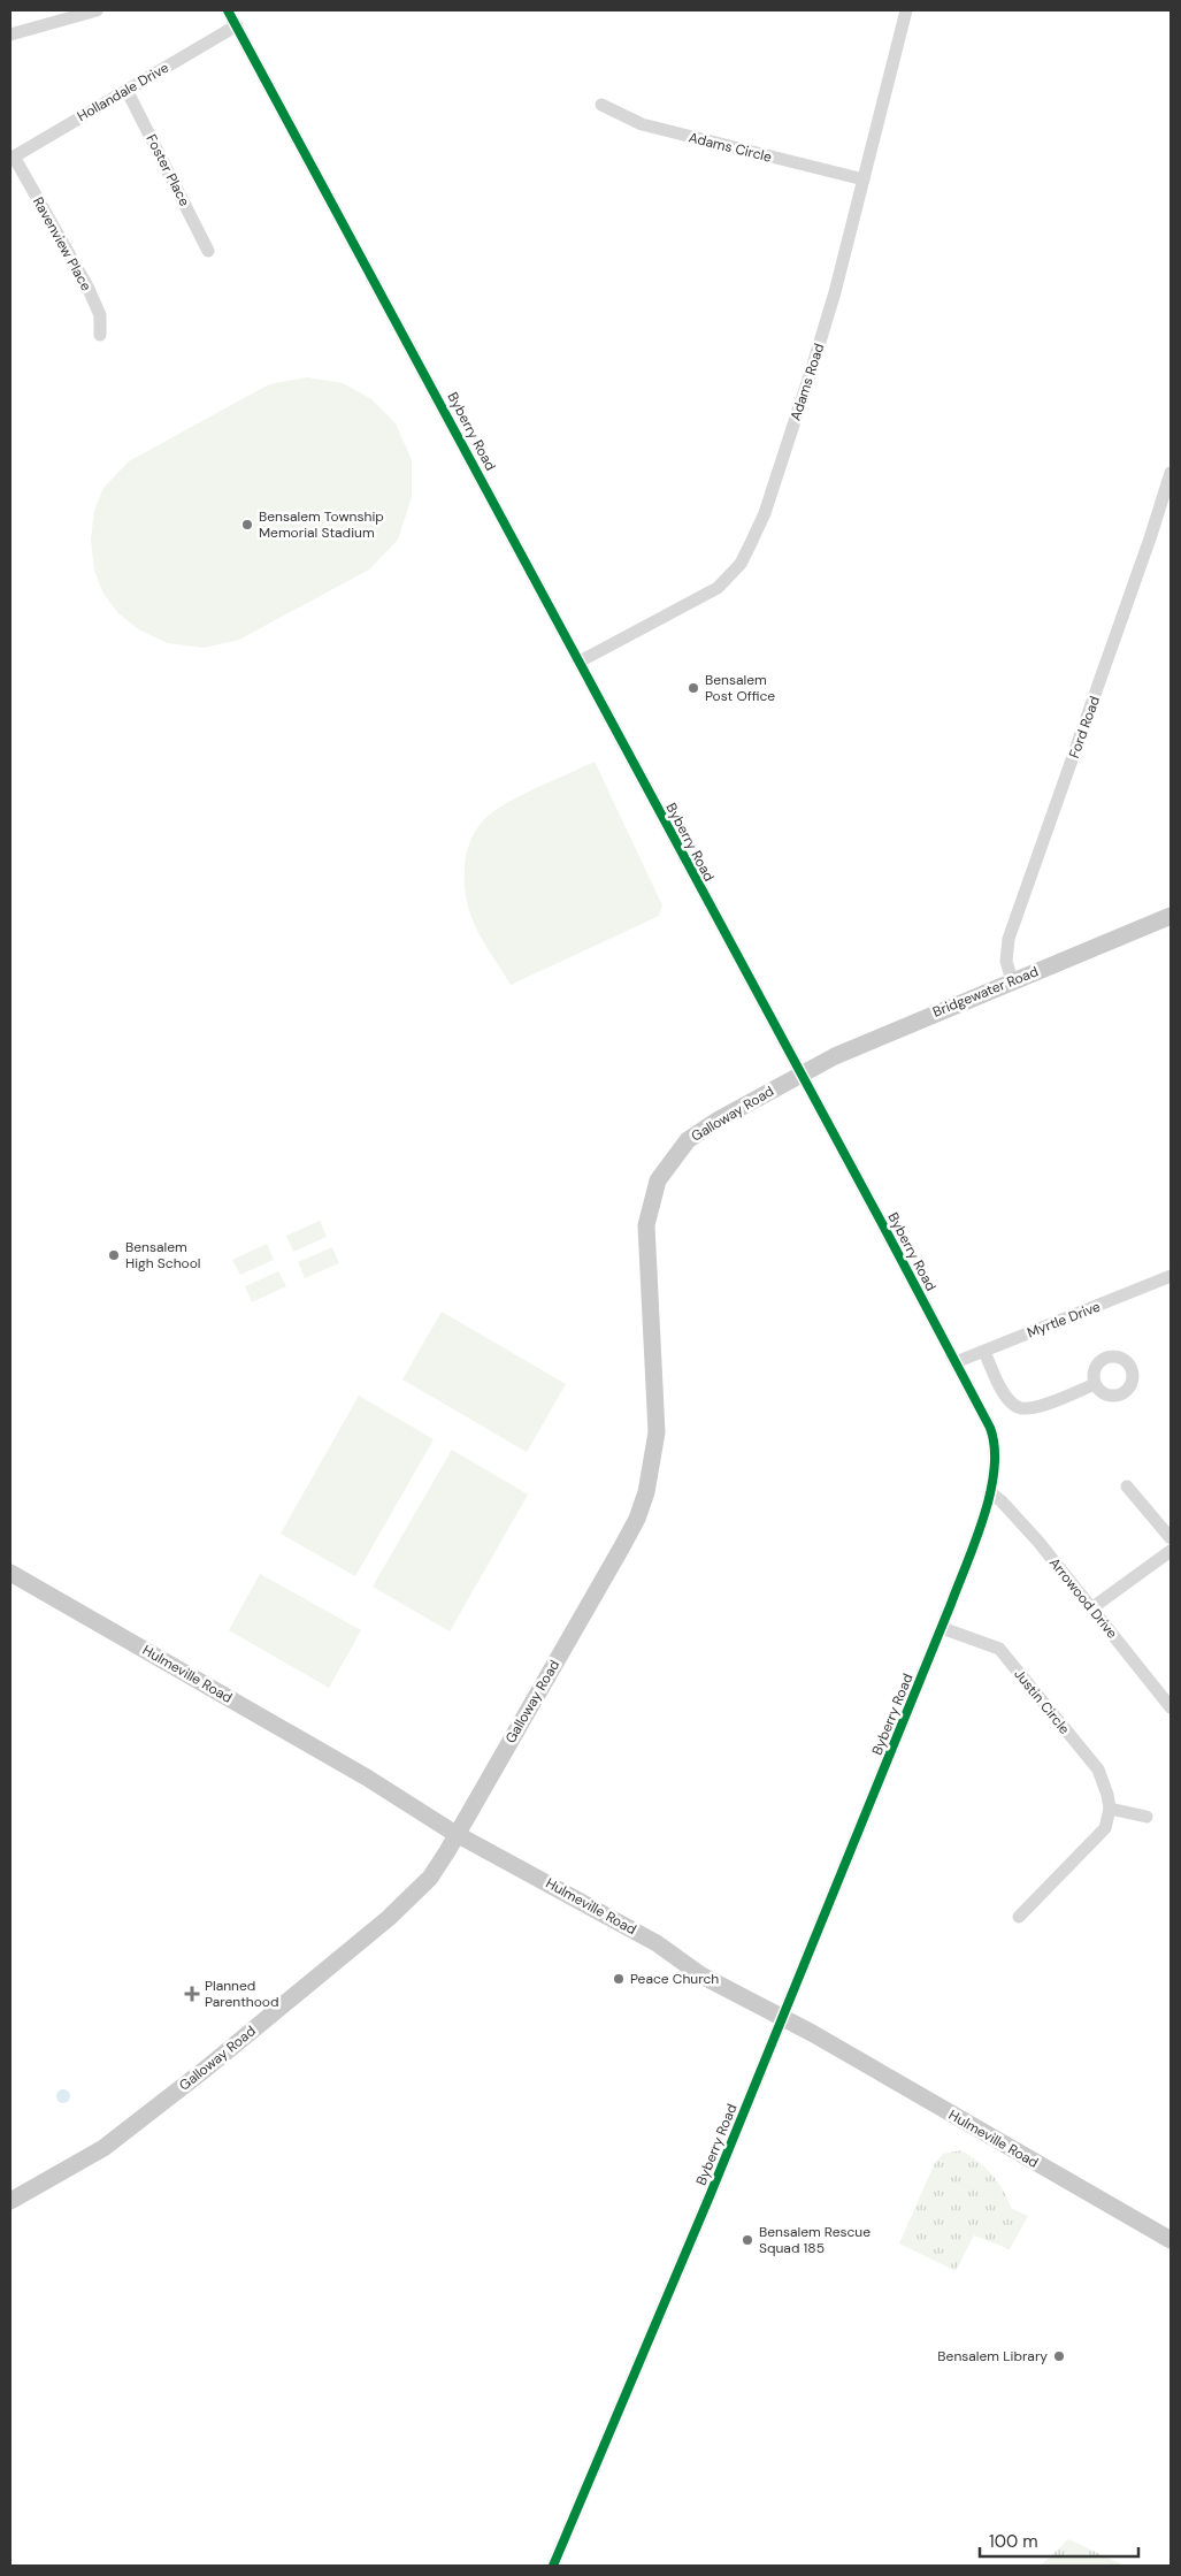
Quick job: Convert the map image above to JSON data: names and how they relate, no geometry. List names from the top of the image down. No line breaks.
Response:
{"streets":{"main road":["Bridgewater Road","Galloway Road","Hulmeville Road"],"street":["Hollandale Drive","Adams Circle","Foster Place","Ravenview Place","Adams Road","Byberry Road","Ford Road","Myrtle Drive","Arrowood Drive","Justin Circle"]},"crossings":[["Hollandale Drive","Foster Place"],["Hollandale Drive","Ravenview Place"],["Hollandale Drive","Byberry Road"],["Adams Circle","Adams Road"],["Adams Road","Byberry Road"],["Byberry Road","Bridgewater Road"],["Byberry Road","Galloway Road"],["Byberry Road","Myrtle Drive"],["Byberry Road","Arrowood Drive"],["Byberry Road","Hulmeville Road"],["Byberry Road","Justin Circle"],["Ford Road","Bridgewater Road"],["Bridgewater Road","Galloway Road"],["Galloway Road","Hulmeville Road"]],"places":{"other":["Bensalem Township Memorial Stadium","Bensalem Post Office","Bensalem High School","Peace Church","Bensalem Rescue Squad 185","Bensalem Library"],"health":["Planned Parenthood"]},"scale_bar":"100 m"}
